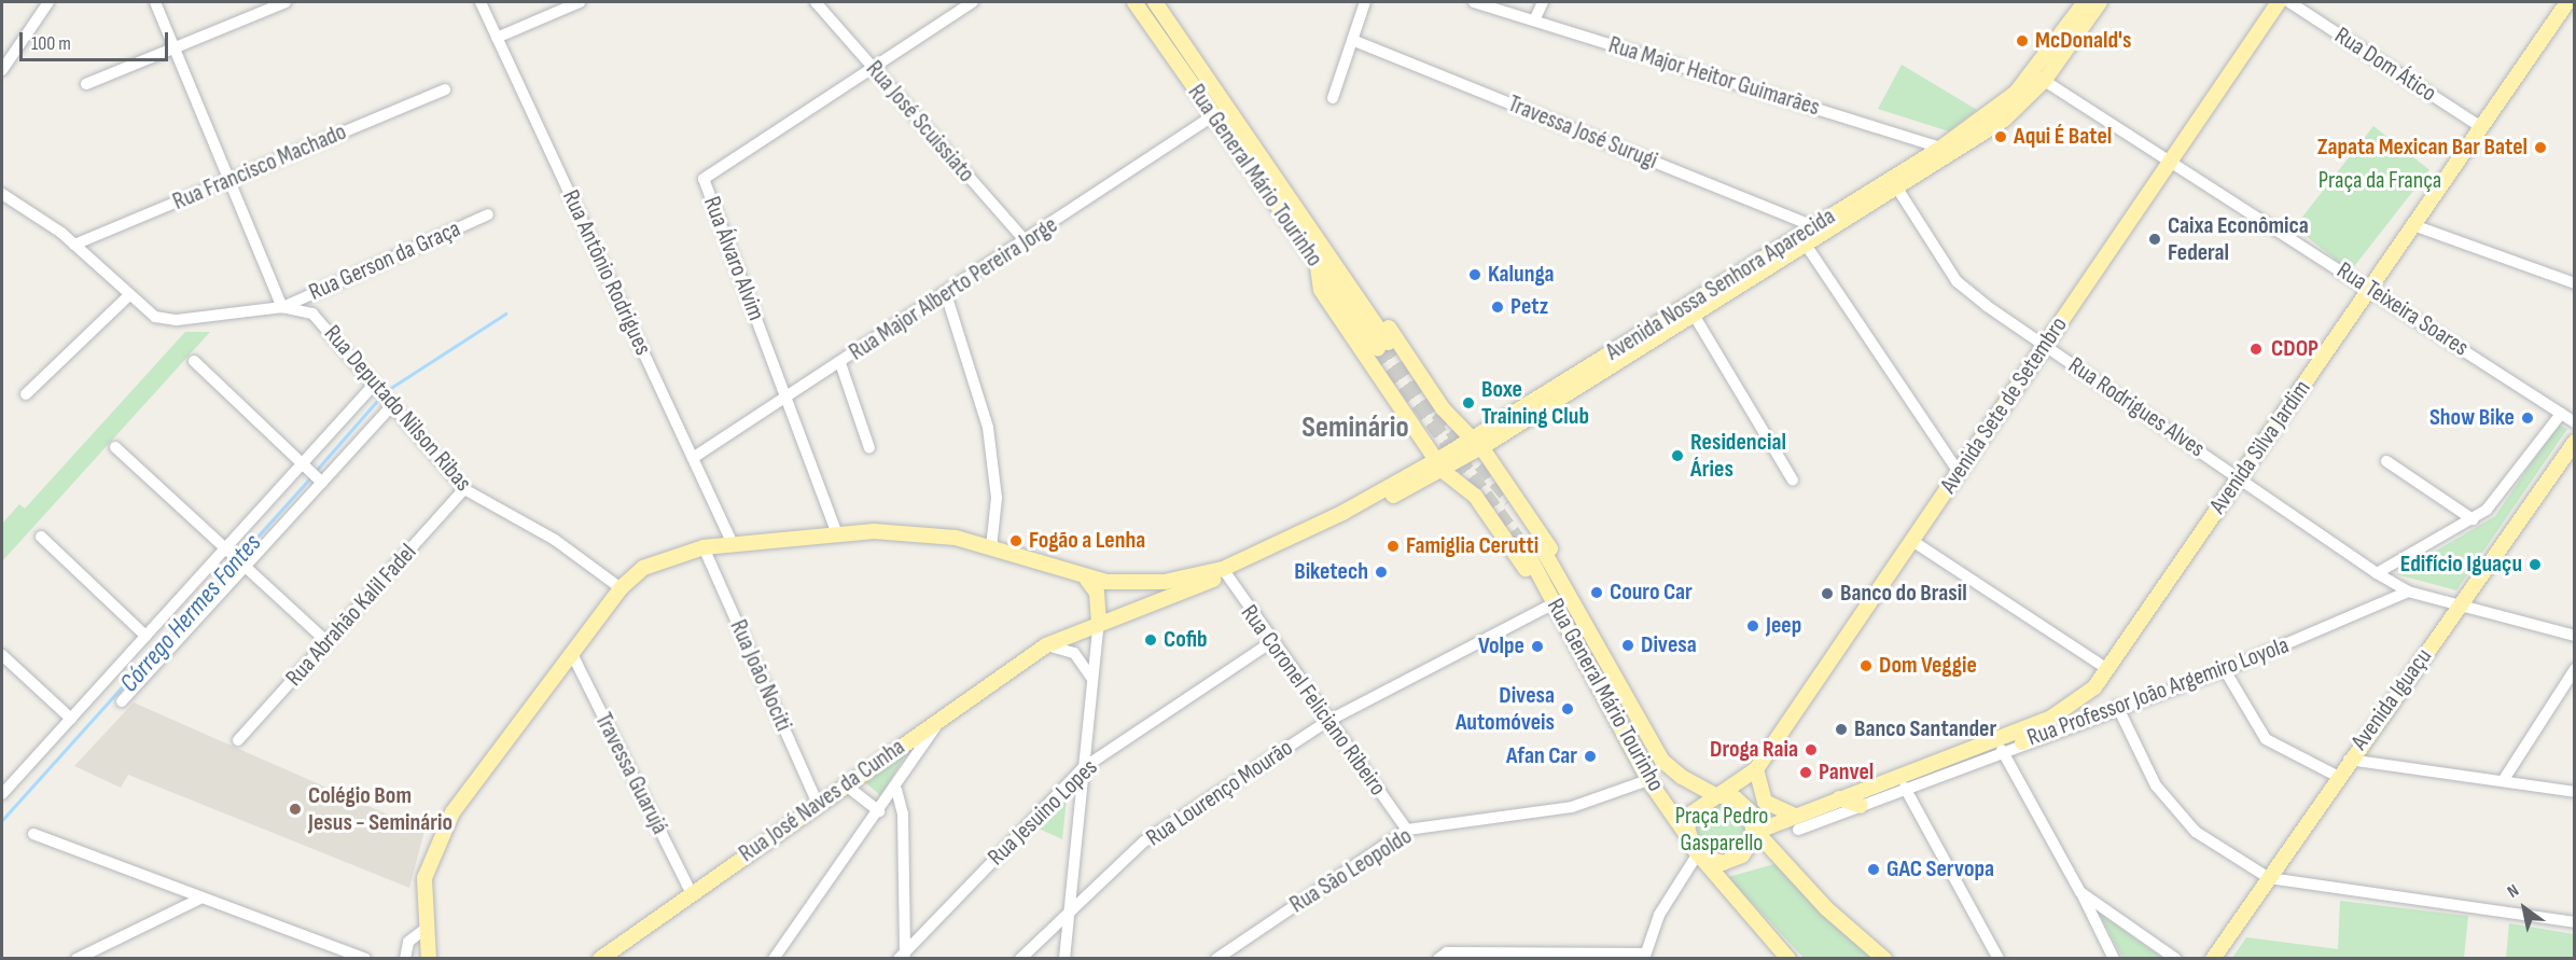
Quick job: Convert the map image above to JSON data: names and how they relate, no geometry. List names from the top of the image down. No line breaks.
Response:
{"streets":{"main road":["Rua General Mário Tourinho","Avenida Nossa Senhora Aparecida","Avenida Sete de Setembro","Avenida Silva Jardim","Rua Professor João Argemiro Loyola","Avenida Iguaçu","Rua José Naves da Cunha"],"street":["Rua Dom Ático","Rua Major Heitor Guimarães","Rua José Scuissiato","Travessa José Surugi","Rua Francisco Machado","Rua Álvaro Alvim","Rua Gerson da Graça","Rua Antônio Rodrigues","Rua Major Alberto Pereira Jorge","Rua Teixeira Soares","Rua Rodrigues Alves","Rua Deputado Nilson Ribas","Rua Abrahão Kalil Fadel","Rua João Nociti","Rua Coronel Feliciano Ribeiro","Travessa Guarujá","Rua Lourenço Mourão","Rua Jesuino Lopes","Rua São Leopoldo"]},"crossings":[["Rua Dom Ático","Avenida Silva Jardim"],["Rua Major Heitor Guimarães","Avenida Nossa Senhora Aparecida"],["Rua José Scuissiato","Rua Álvaro Alvim"],["Rua José Scuissiato","Rua Major Alberto Pereira Jorge"],["Travessa José Surugi","Avenida Nossa Senhora Aparecida"],["Rua Francisco Machado","Rua Deputado Nilson Ribas"],["Rua General Mário Tourinho","Rua Major Alberto Pereira Jorge"],["Rua General Mário Tourinho","Avenida Sete de Setembro"],["Rua General Mário Tourinho","Rua Professor João Argemiro Loyola"],["Rua General Mário Tourinho","Rua São Leopoldo"],["Rua Álvaro Alvim","Avenida Nossa Senhora Aparecida"],["Rua Álvaro Alvim","Rua Major Alberto Pereira Jorge"],["Rua Gerson da Graça","Rua Deputado Nilson Ribas"],["Rua Antônio Rodrigues","Avenida Nossa Senhora Aparecida"],["Rua Antônio Rodrigues","Rua Major Alberto Pereira Jorge"],["Avenida Nossa Senhora Aparecida","Rua Teixeira Soares"],["Avenida Nossa Senhora Aparecida","Rua Rodrigues Alves"],["Avenida Nossa Senhora Aparecida","Rua Deputado Nilson Ribas"],["Avenida Nossa Senhora Aparecida","Rua João Nociti"],["Avenida Nossa Senhora Aparecida","Rua Coronel Feliciano Ribeiro"],["Avenida Nossa Senhora Aparecida","Travessa Guarujá"],["Avenida Nossa Senhora Aparecida","Rua José Naves da Cunha"],["Rua Teixeira Soares","Avenida Sete de Setembro"],["Rua Teixeira Soares","Avenida Silva Jardim"],["Avenida Sete de Setembro","Rua Rodrigues Alves"],["Avenida Sete de Setembro","Rua Professor João Argemiro Loyola"],["Rua Rodrigues Alves","Avenida Silva Jardim"],["Rua Rodrigues Alves","Rua Professor João Argemiro Loyola"],["Rua Rodrigues Alves","Avenida Iguaçu"],["Rua Deputado Nilson Ribas","Rua Abrahão Kalil Fadel"],["Avenida Silva Jardim","Rua Professor João Argemiro Loyola"],["Rua João Nociti","Rua José Naves da Cunha"],["Rua Coronel Feliciano Ribeiro","Rua Lourenço Mourão"],["Rua Coronel Feliciano Ribeiro","Rua José Naves da Cunha"],["Rua Coronel Feliciano Ribeiro","Rua Jesuino Lopes"],["Rua Coronel Feliciano Ribeiro","Rua São Leopoldo"],["Travessa Guarujá","Rua José Naves da Cunha"]],"districts":["Seminário"],"water":["Córrego Hermes Fontes"],"parks":["Praça da França","Praça Pedro Gasparello"],"places":["McDonald's","Aqui É Batel","Zapata Mexican Bar Batel","Caixa Econômica Federal","Kalunga","Petz","CDOP","Boxe Training Club","Show Bike","Residencial Áries","Fogão a Lenha","Famiglia Cerutti","Edifício Iguaçu","Biketech","Couro Car","Banco do Brasil","Jeep","Cofib","Divesa","Volpe","Dom Veggie","Divesa Automóveis","Banco Santander","Droga Raia","Afan Car","Panvel","Colégio Bom Jesus - Seminário","GAC Servopa"],"scale_bar":"100 m","north":"top left"}
